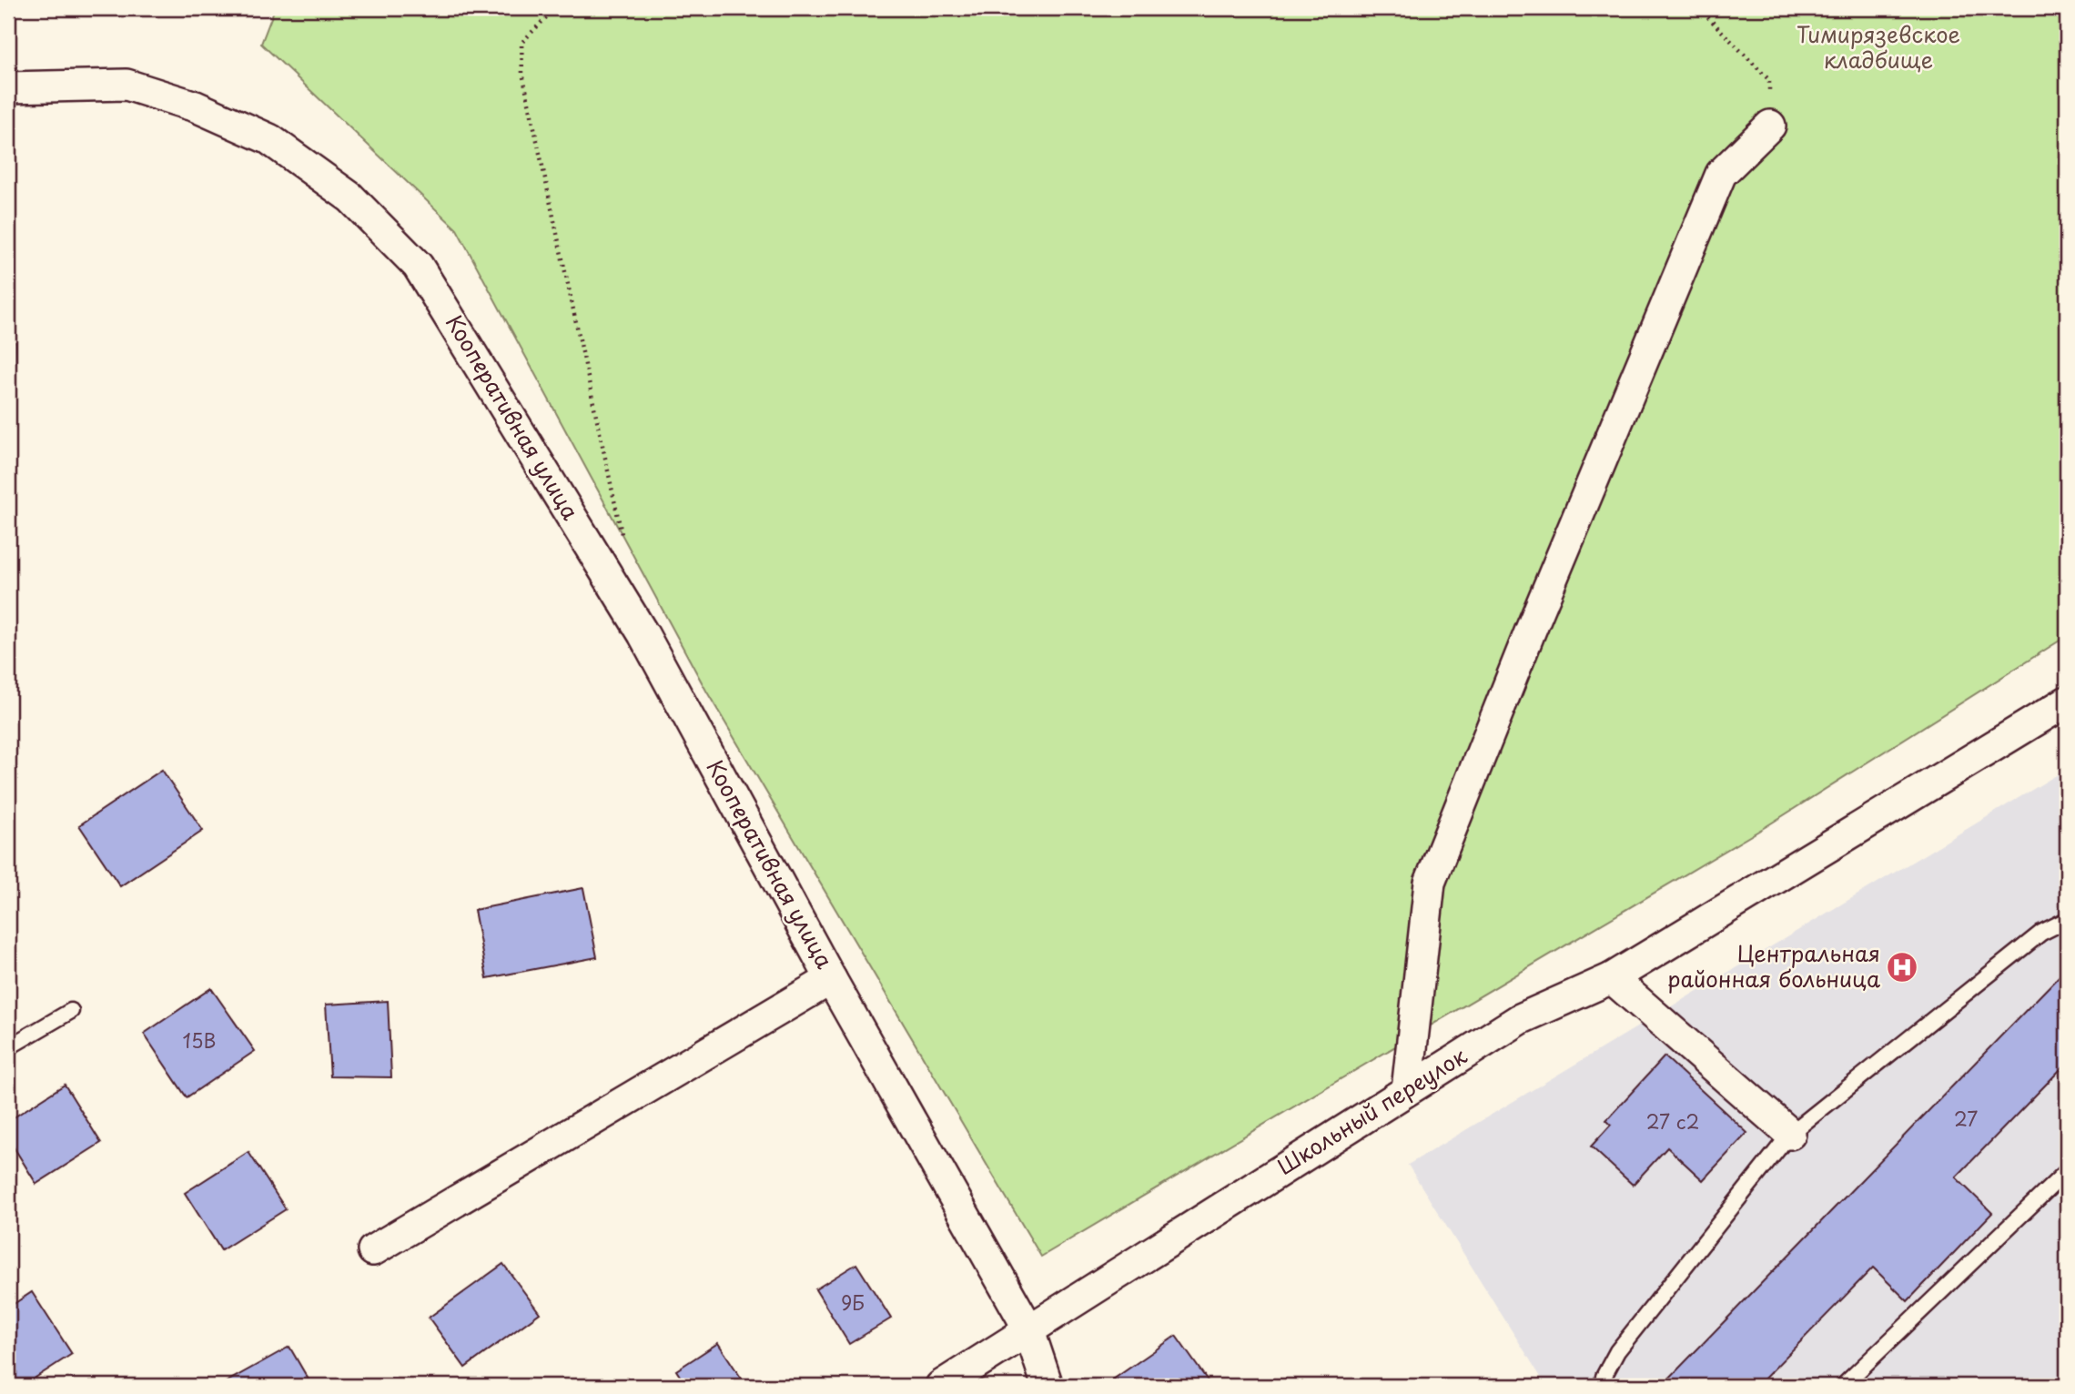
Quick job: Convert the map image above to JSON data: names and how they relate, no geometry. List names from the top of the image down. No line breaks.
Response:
{"streets":{"street":["Кооперативная улица","Школьный переулок"]},"crossings":[["Кооперативная улица","Школьный переулок"]],"parks":["Тимирязевское кладбище"],"places":{"hospital":["Центральная районная больница"]},"house_numbers":["15В","27","27 с2","9Б"]}
